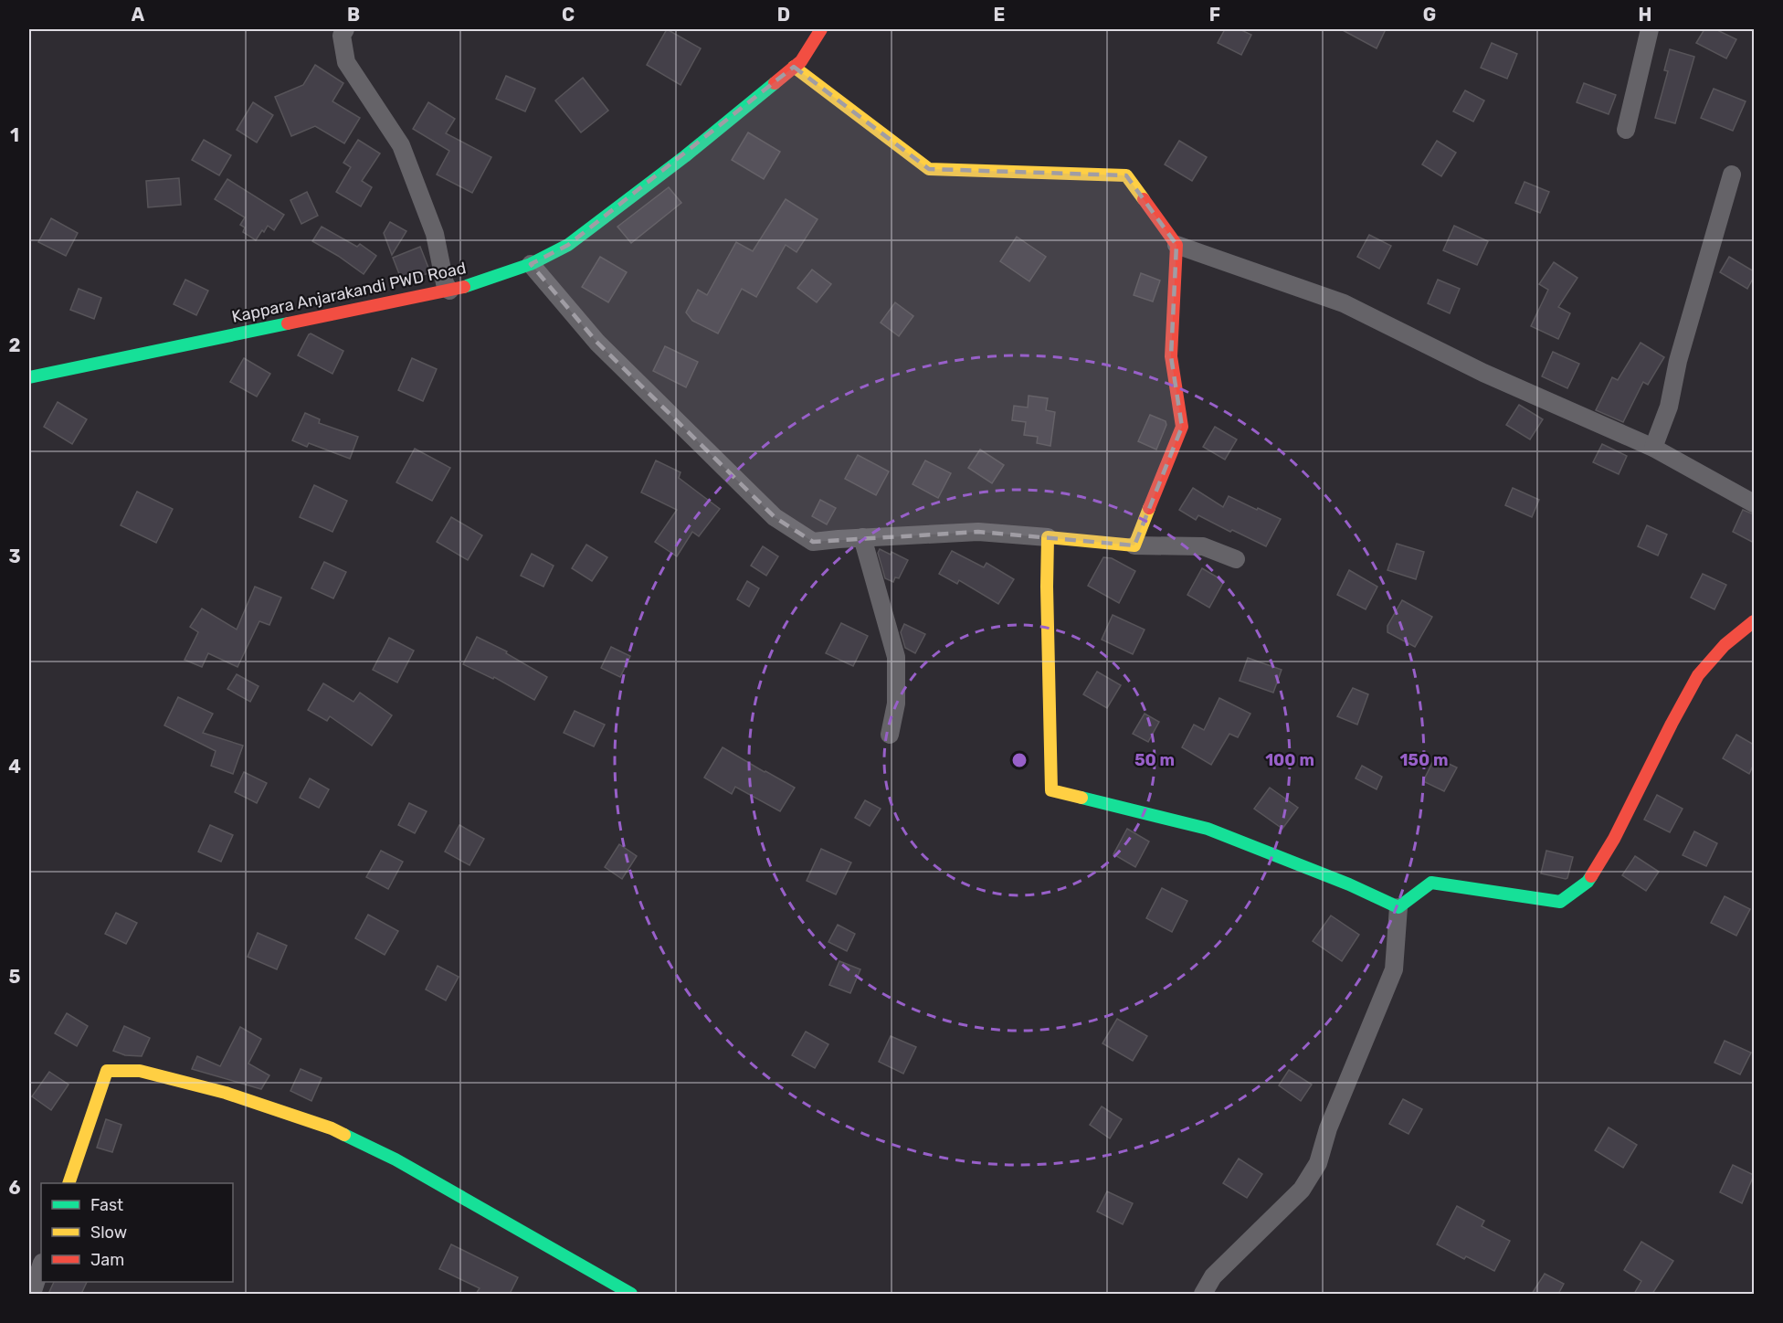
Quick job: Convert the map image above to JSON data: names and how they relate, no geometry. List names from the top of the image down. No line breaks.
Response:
{"streets":{"street":["Kappara Anjarakandi PWD Road"]},"legend":["Fast","Slow","Jam"],"grid":{"columns":["A","B","C","D","E","F","G","H"],"rows":["1","2","3","4","5","6"]},"rings":["50 m","100 m","150 m"]}
